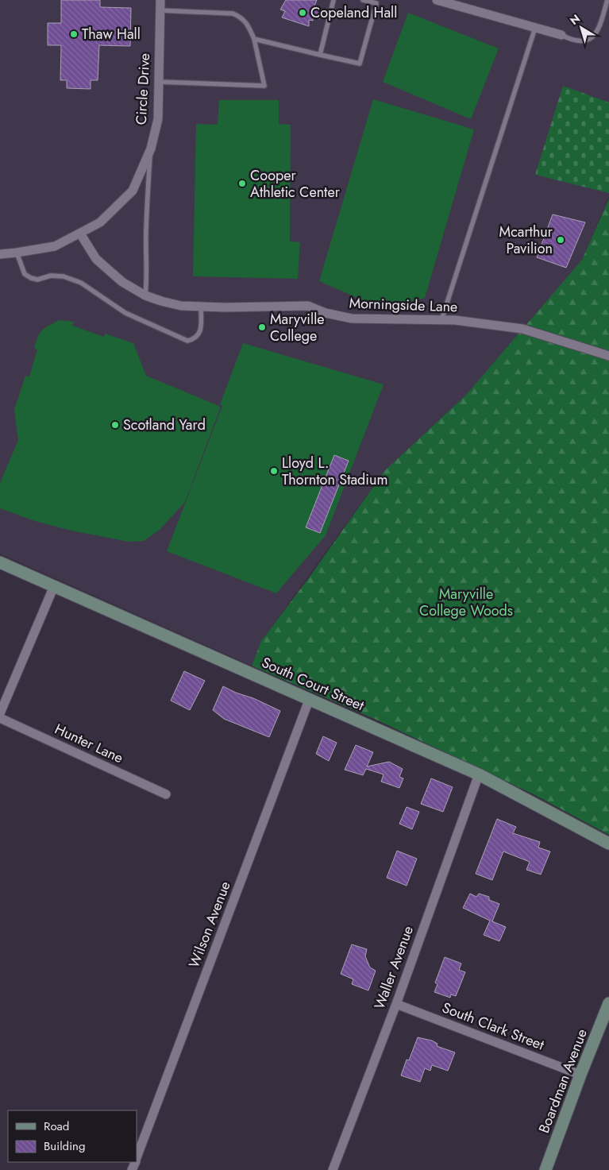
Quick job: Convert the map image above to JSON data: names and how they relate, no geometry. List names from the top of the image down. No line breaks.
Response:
{"streets":{"street":["Circle Drive","Morningside Lane","South Court Street","Hunter Lane","Wilson Avenue","Waller Avenue","South Clark Street","Boardman Avenue"]},"crossings":[["Circle Drive","Morningside Lane"],["South Court Street","Wilson Avenue"],["South Court Street","Waller Avenue"],["Waller Avenue","South Clark Street"],["South Clark Street","Boardman Avenue"]],"parks":["Maryville College Woods"],"places":["Copeland Hall","Thaw Hall","Cooper Athletic Center","Mcarthur Pavilion","Maryville College","Scotland Yard","Lloyd L. Thornton Stadium"],"legend":["Road","Building"],"north":"top left"}
